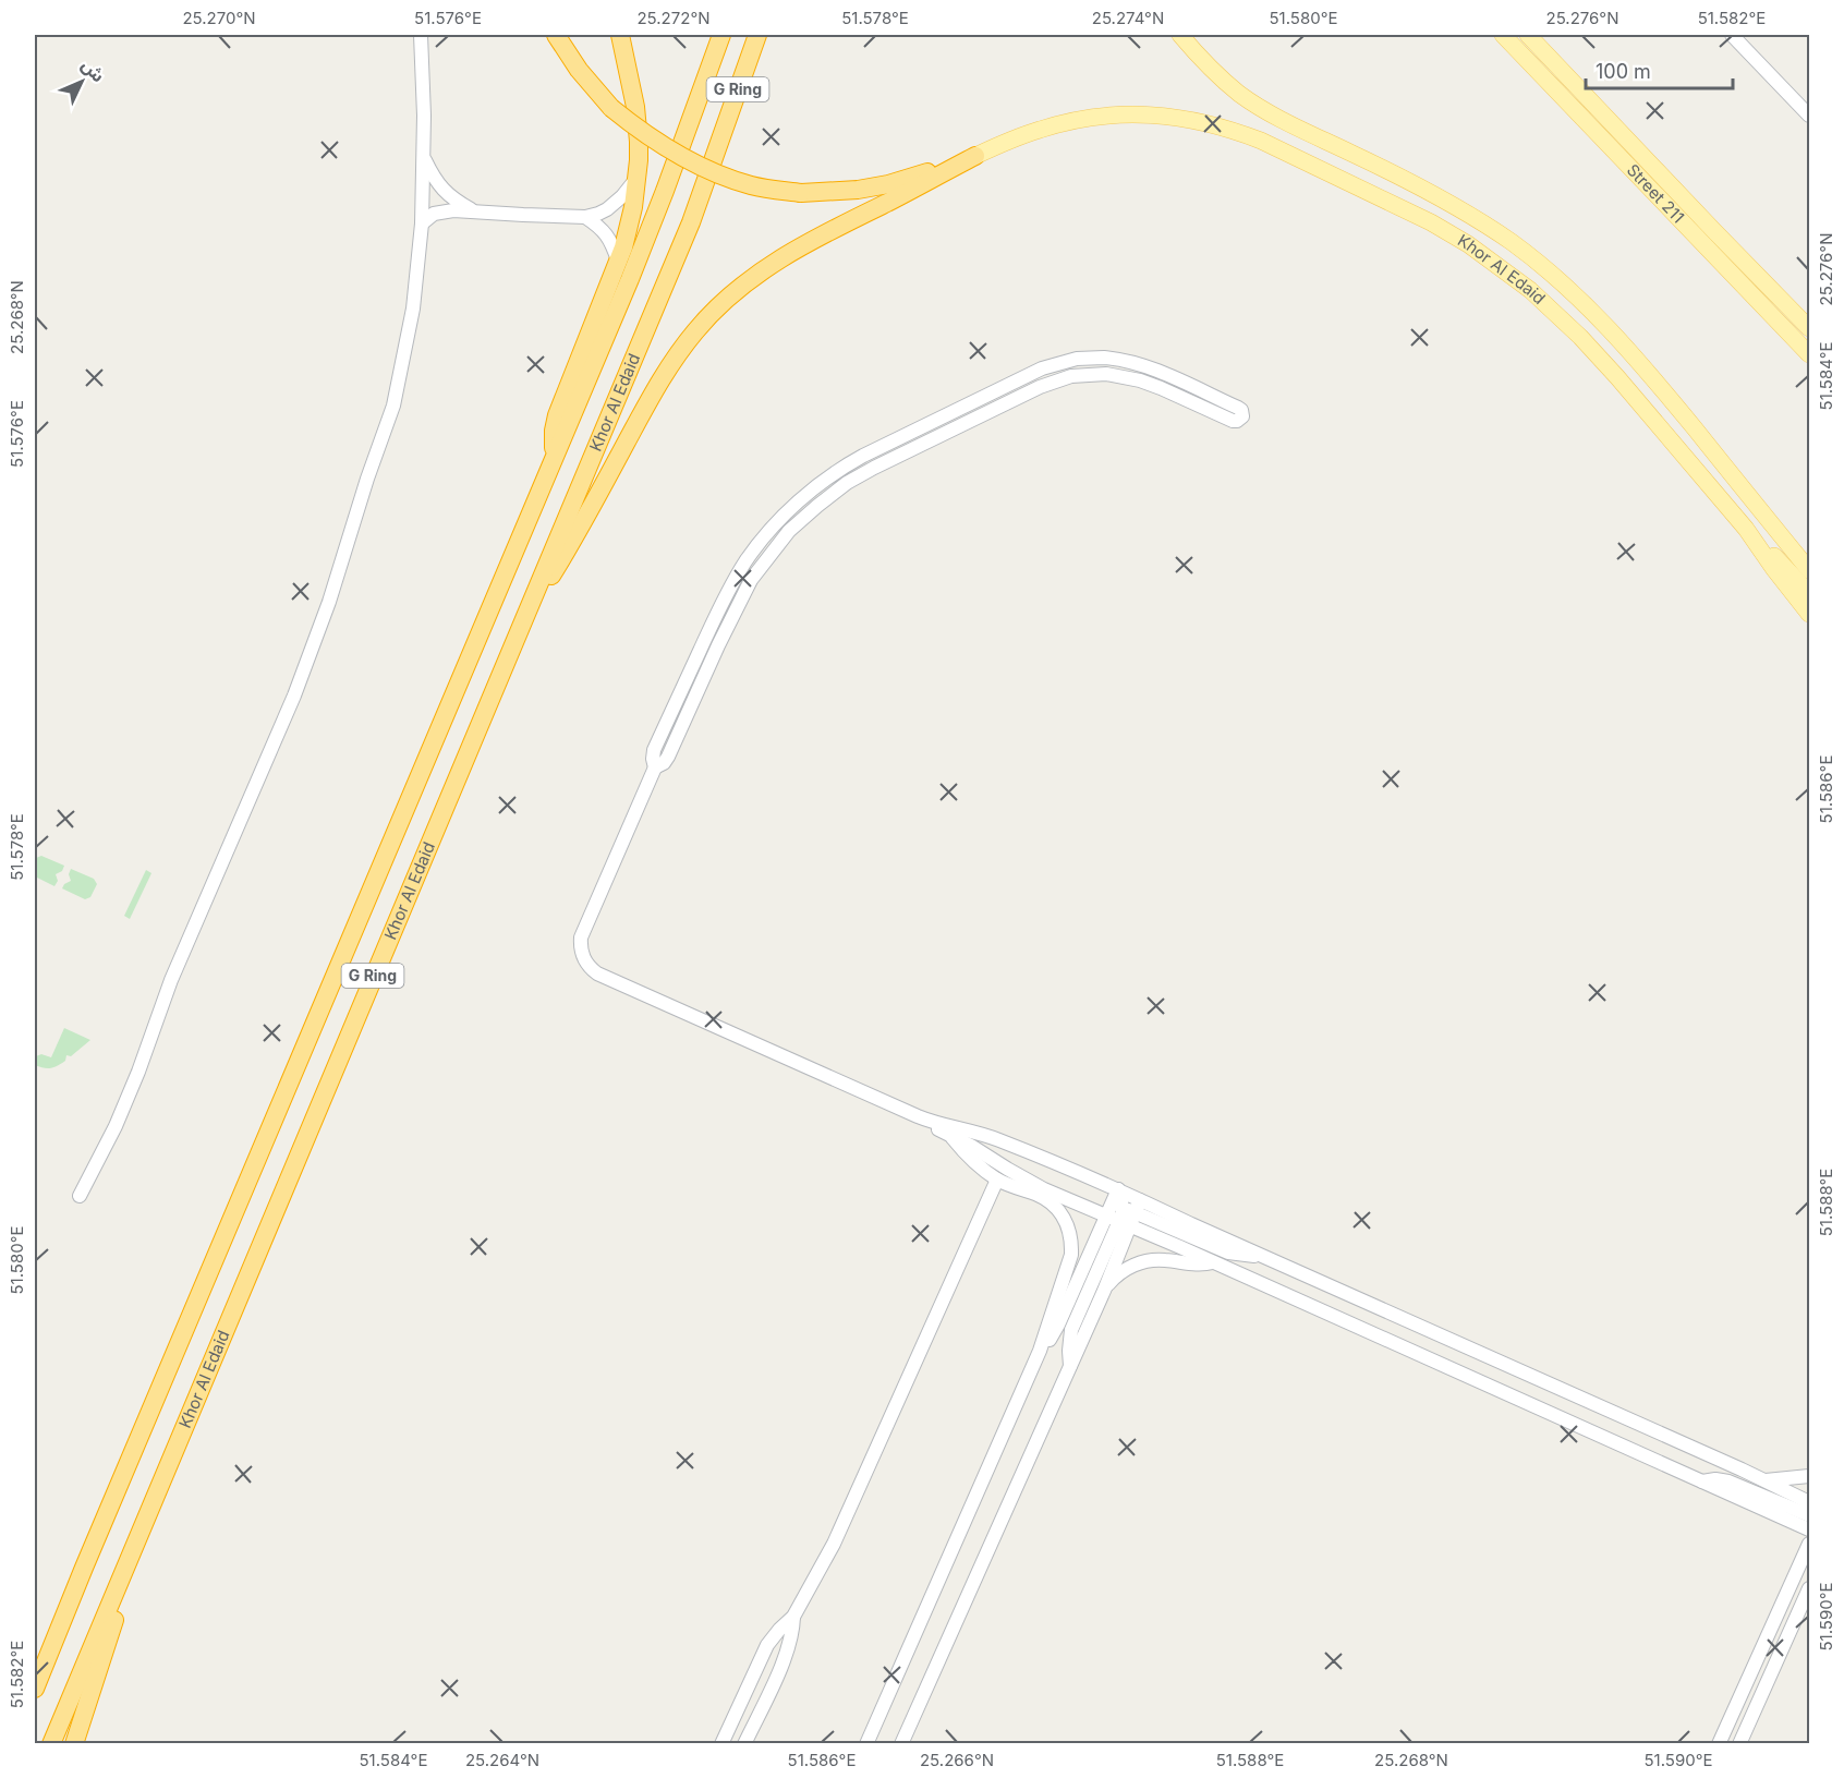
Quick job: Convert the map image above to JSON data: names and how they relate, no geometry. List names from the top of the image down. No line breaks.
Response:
{"streets":{"highway":["G Ring","Khor Al Edaid"],"main road":["Street 211"]},"scale_bar":"100 m","north":"top right","coordinates":["25.270°N","51.576°E","25.272°N","51.578°E","25.274°N","51.580°E","25.276°N","51.582°E","25.268°N","51.584°E","51.586°E","51.588°E","51.590°E","25.264°N","25.266°N"]}
